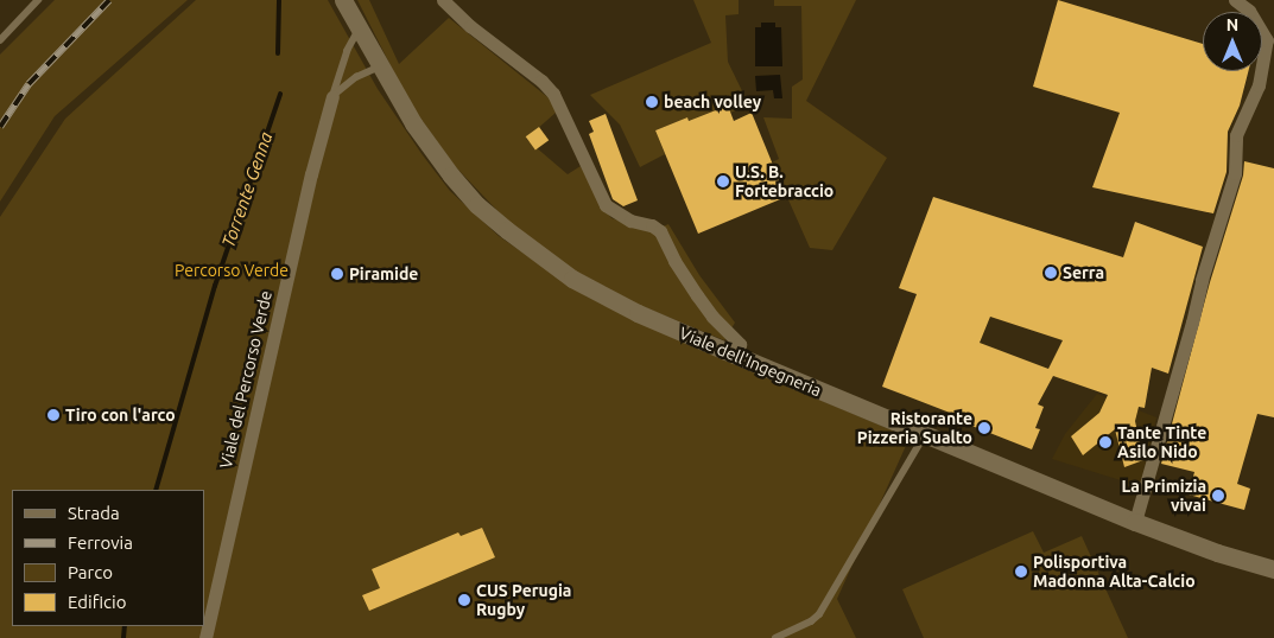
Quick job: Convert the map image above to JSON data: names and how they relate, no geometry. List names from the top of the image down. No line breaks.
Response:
{"streets":{"street":["Viale dell'Ingegneria","Viale del Percorso Verde"]},"crossings":[["Viale dell'Ingegneria","Viale del Percorso Verde"]],"water":["Torrente Genna"],"parks":["Percorso Verde"],"places":["beach volley","U.S. B. Fortebraccio","Serra","Piramide","Tiro con l'arco","Ristorante Pizzeria Sualto","Tante Tinte Asilo Nido","La Primizia vivai","Polisportiva Madonna Alta-Calcio","CUS Perugia Rugby"],"legend":["Strada","Ferrovia","Parco","Edificio"],"north":"top"}
